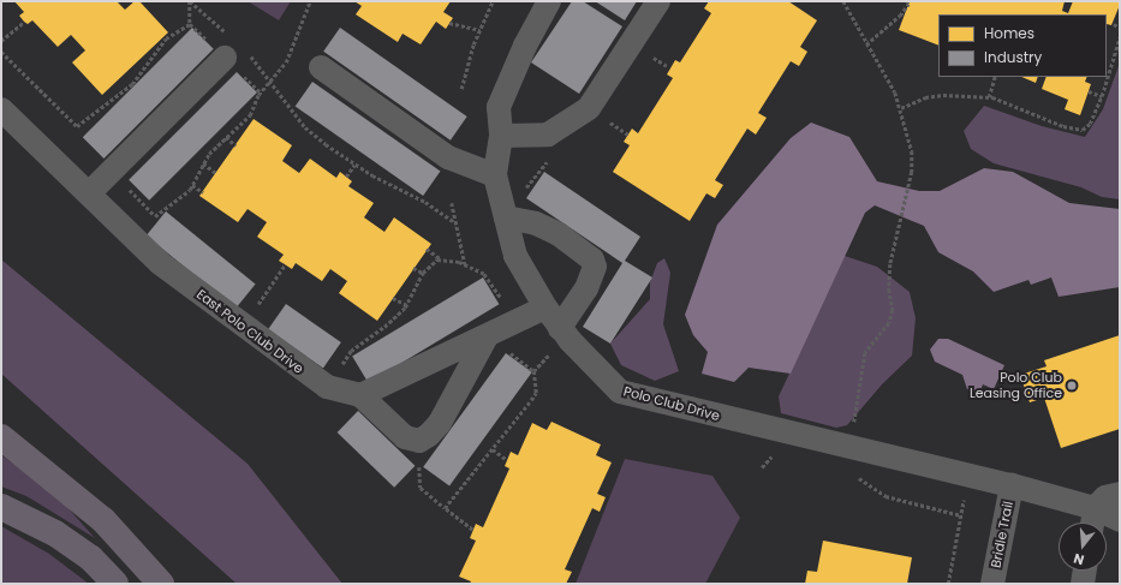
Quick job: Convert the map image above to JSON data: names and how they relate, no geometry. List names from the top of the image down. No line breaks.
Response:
{"streets":{"street":["East Polo Club Drive","Polo Club Drive","Bridle Trail"]},"crossings":[["Polo Club Drive","Bridle Trail"]],"places":["Polo Club Leasing Office"],"legend":["Homes","Industry"],"north":"bottom"}
